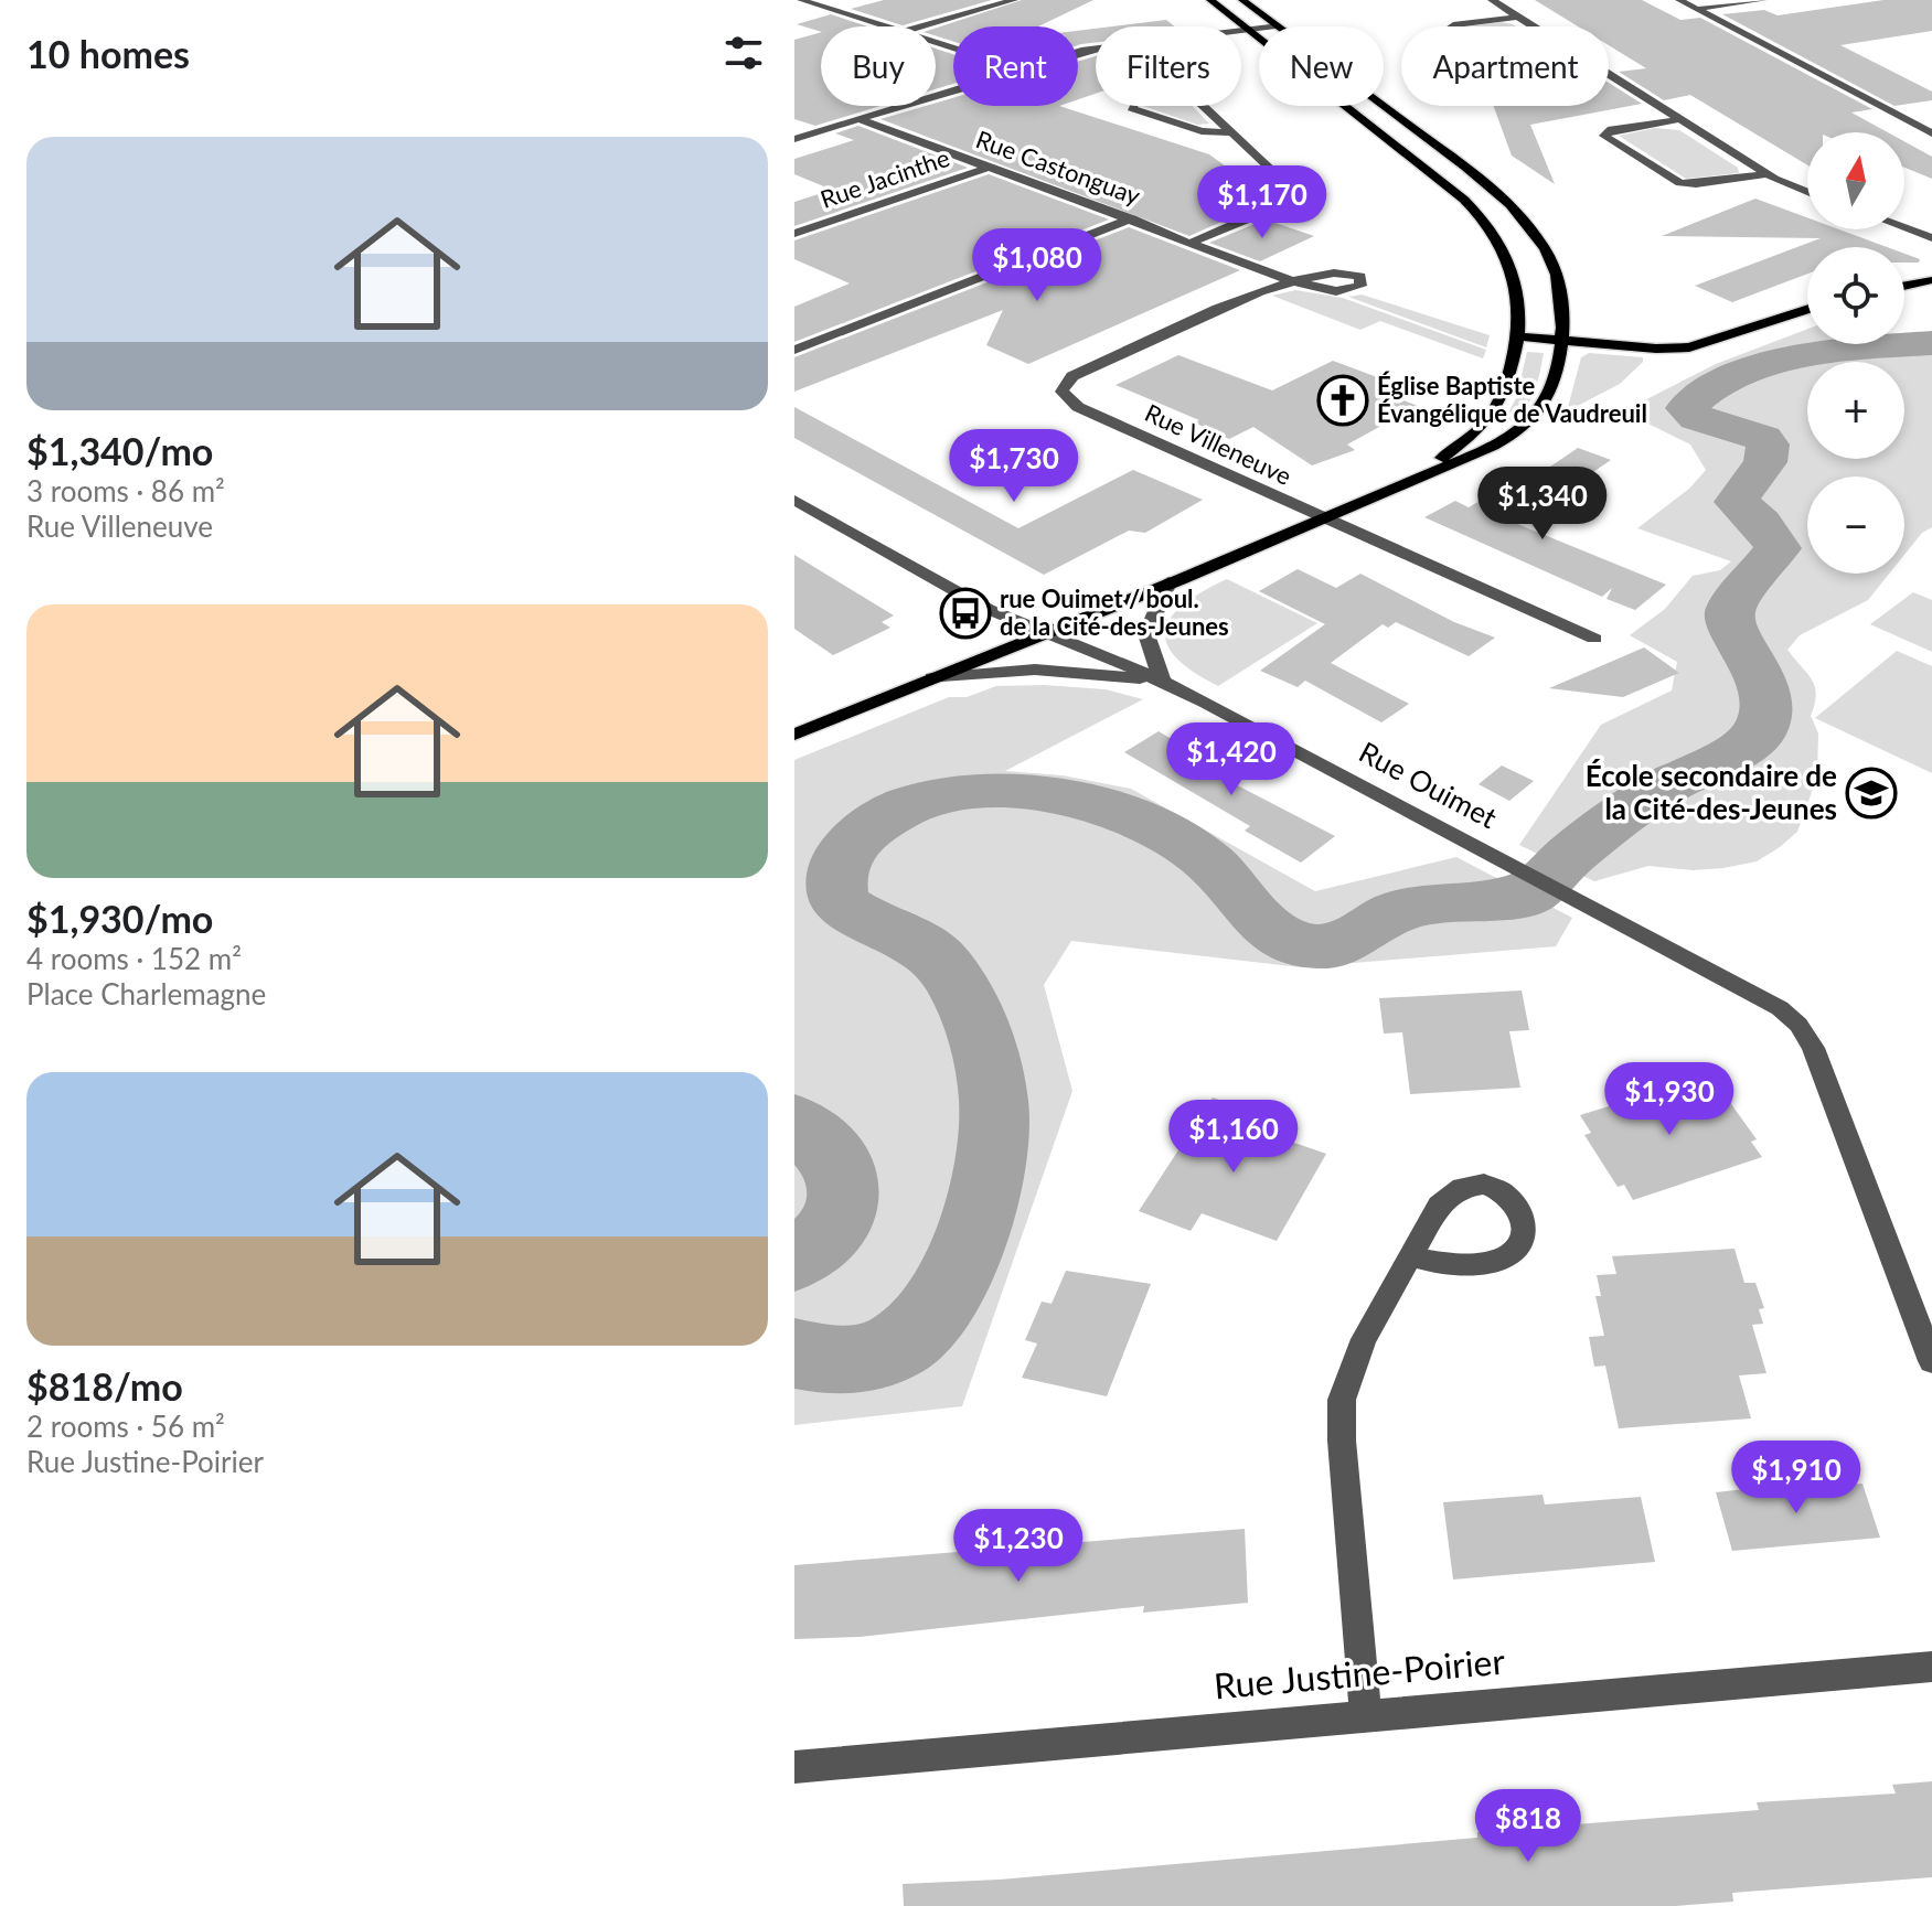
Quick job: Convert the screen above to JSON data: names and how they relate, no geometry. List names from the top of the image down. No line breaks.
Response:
{"streets":{"street":["Rue Castonguay","Rue Jacinthe","Rue Villeneuve","Rue Ouimet","Rue Justine-Poirier"]},"crossings":[["Rue Castonguay","Rue Jacinthe"],["Rue Castonguay","Rue Villeneuve"]],"places":{"church":["Église Baptiste Évangélique de Vaudreuil"],"bus stop":["rue Ouimet / boul. de la Cité-des-Jeunes"],"school or university":["École secondaire de la Cité-des-Jeunes"]},"north":"top","page":{"heading":"10 homes","chip":["Buy","Rent","Filters","New","Apartment"],"list":[{"name":"$1,340/mo","note":"3 rooms · 86 m² · Rue Villeneuve"},{"name":"$1,930/mo","note":"4 rooms · 152 m² · Place Charlemagne"},{"name":"$818/mo","note":"2 rooms · 56 m² · Rue Justine-Poirier"}],"map_buttons":["+","−"],"price":["$1,170","$1,080","$1,730","$1,340","$1,420","$1,930","$1,160","$1,910","$1,230","$818"]}}
